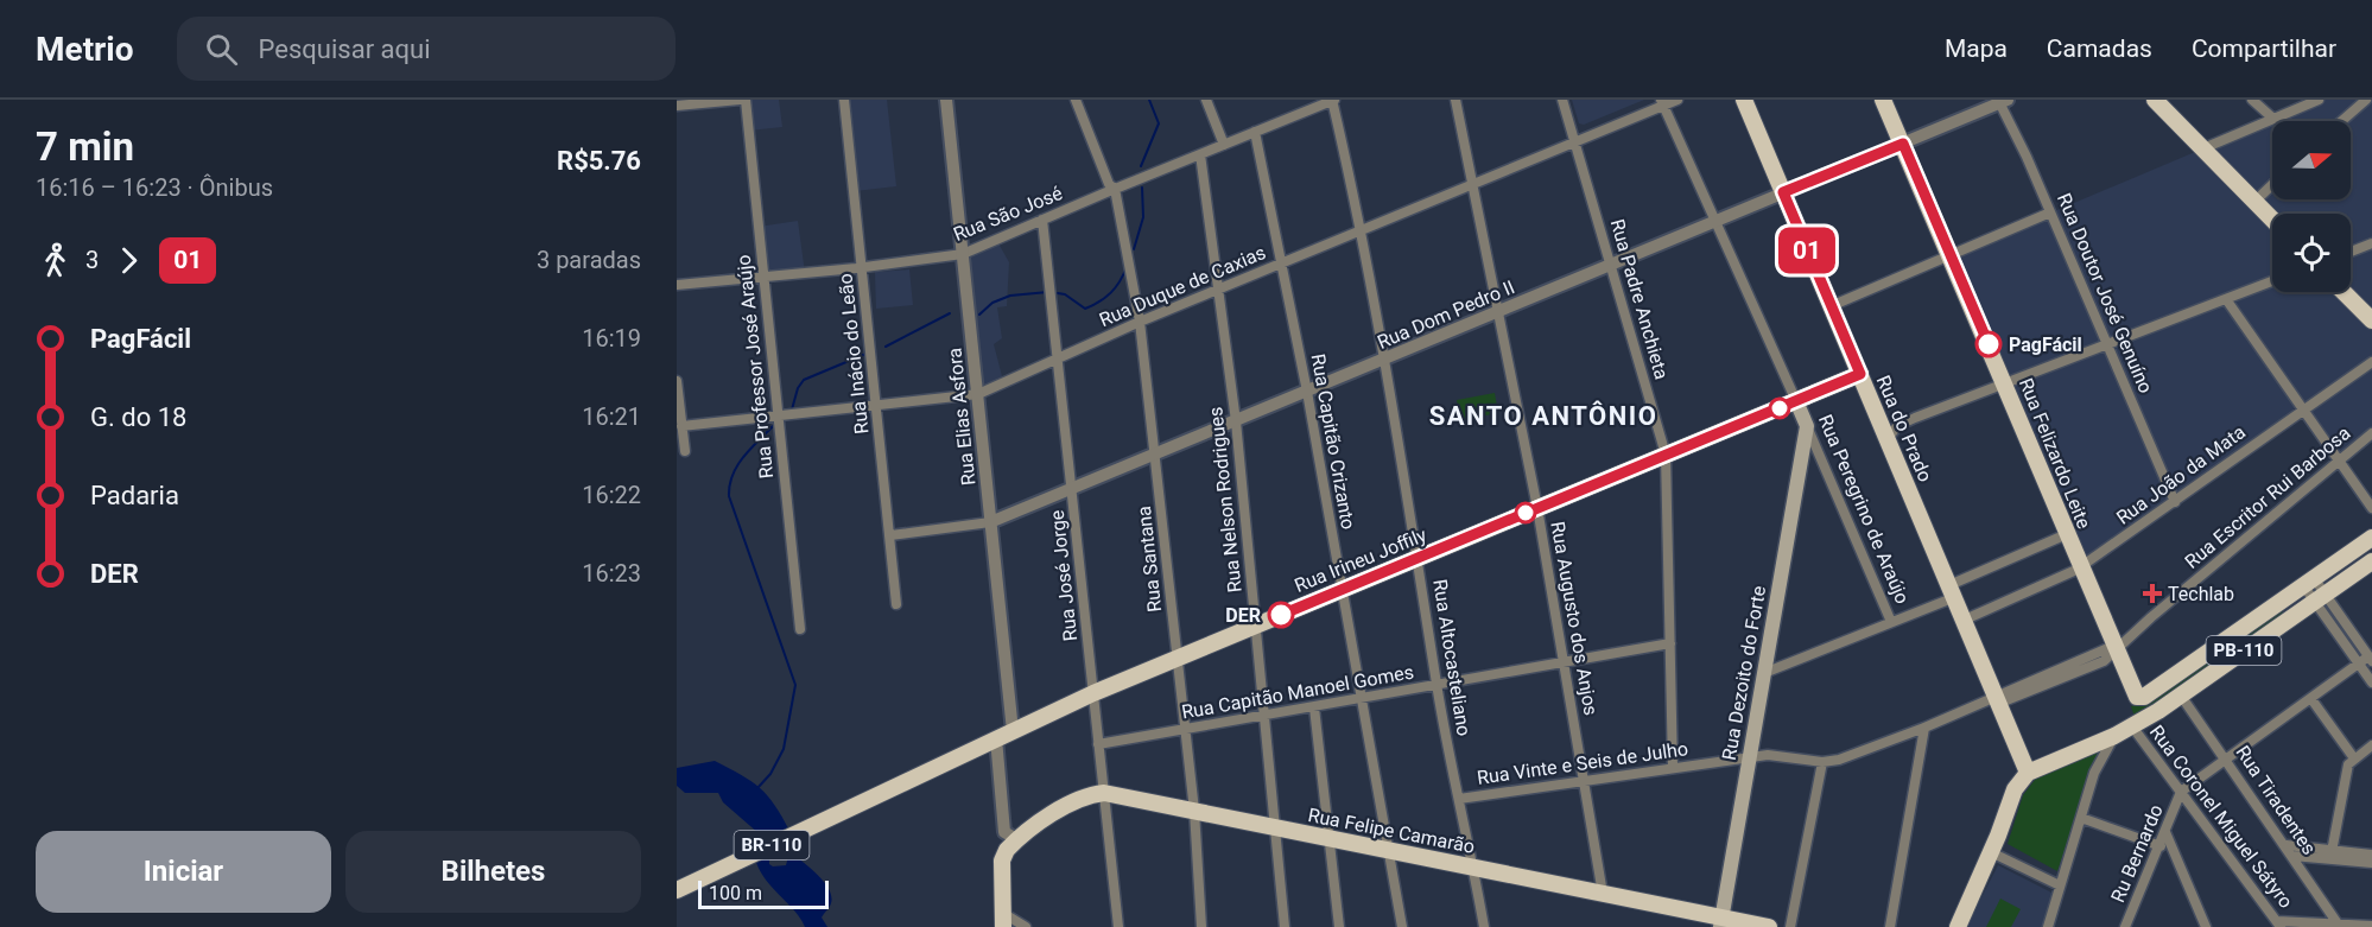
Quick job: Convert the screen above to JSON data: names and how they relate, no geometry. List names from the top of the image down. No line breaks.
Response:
{"streets":{"main road":["Rua do Prado","Rua Felizardo Leite","Rua Peregrino de Araújo","Rua Irineu Joffily","PB-110","Rua Dezoito do Forte","Rua Felipe Camarão","BR-110"],"street":["Rua São José","Rua Duque de Caxias","Rua Doutor José Genuíno","Rua Padre Anchieta","Rua Dom Pedro II","Rua Inácio do Leão","Rua Professor José Araújo","Rua Elias Asfora","Rua Capitão Crizanto","Rua João da Mata","Rua Escritor Rui Barbosa","Rua Nelson Rodrigues","Rua Santana","Rua José Jorge","Rua Augusto dos Anjos","Rua Altocasteliano","Rua Capitão Manoel Gomes","Rua Vinte e Seis de Julho","Rua Tiradentes","Rua Coronel Miguel Sátyro","Ru Bernardo"]},"crossings":[["Rua São José","Rua Inácio do Leão"],["Rua São José","Rua Professor José Araújo"],["Rua São José","Rua Elias Asfora"],["Rua São José","Rua Capitão Crizanto"],["Rua São José","Rua Nelson Rodrigues"],["Rua São José","Rua Santana"],["Rua São José","Rua José Jorge"],["Rua São José","Rua Altocasteliano"],["Rua Duque de Caxias","Rua Padre Anchieta"],["Rua Duque de Caxias","Rua Inácio do Leão"],["Rua Duque de Caxias","Rua Professor José Araújo"],["Rua Duque de Caxias","Rua Elias Asfora"],["Rua Duque de Caxias","Rua Capitão Crizanto"],["Rua Duque de Caxias","Rua Nelson Rodrigues"],["Rua Duque de Caxias","Rua Peregrino de Araújo"],["Rua Duque de Caxias","Rua Santana"],["Rua Duque de Caxias","Rua José Jorge"],["Rua Duque de Caxias","Rua Augusto dos Anjos"],["Rua Duque de Caxias","Rua Altocasteliano"],["Rua Doutor José Genuíno","Rua Dom Pedro II"],["Rua Doutor José Genuíno","Rua João da Mata"],["Rua Padre Anchieta","Rua Dom Pedro II"],["Rua Padre Anchieta","Rua Irineu Joffily"],["Rua Padre Anchieta","Rua Capitão Manoel Gomes"],["Rua Padre Anchieta","Rua Vinte e Seis de Julho"],["Rua Dom Pedro II","Rua Inácio do Leão"],["Rua Dom Pedro II","Rua Elias Asfora"],["Rua Dom Pedro II","Rua do Prado"],["Rua Dom Pedro II","Rua Capitão Crizanto"],["Rua Dom Pedro II","Rua Felizardo Leite"],["Rua Dom Pedro II","Rua Nelson Rodrigues"],["Rua Dom Pedro II","Rua Peregrino de Araújo"],["Rua Dom Pedro II","Rua Santana"],["Rua Dom Pedro II","Rua José Jorge"],["Rua Dom Pedro II","Rua Augusto dos Anjos"],["Rua Dom Pedro II","Rua Altocasteliano"],["Rua Elias Asfora","Rua Irineu Joffily"],["Rua do Prado","Rua João da Mata"],["Rua do Prado","Rua Escritor Rui Barbosa"],["Rua do Prado","Rua Irineu Joffily"],["Rua do Prado","PB-110"],["Rua do Prado","Rua Vinte e Seis de Julho"],["Rua Capitão Crizanto","Rua Irineu Joffily"],["Rua Capitão Crizanto","Rua Capitão Manoel Gomes"],["Rua Capitão Crizanto","Rua Felipe Camarão"],["Rua Felizardo Leite","Rua João da Mata"],["Rua Felizardo Leite","Rua Escritor Rui Barbosa"],["Rua Felizardo Leite","PB-110"],["Rua Escritor Rui Barbosa","Rua Vinte e Seis de Julho"],["Rua Nelson Rodrigues","Rua Irineu Joffily"],["Rua Nelson Rodrigues","Rua Capitão Manoel Gomes"],["Rua Nelson Rodrigues","Rua Felipe Camarão"],["Rua Peregrino de Araújo","Rua Irineu Joffily"],["Rua Peregrino de Araújo","Rua Dezoito do Forte"],["Rua Santana","Rua Irineu Joffily"],["Rua Santana","Rua Capitão Manoel Gomes"],["Rua Santana","Rua Felipe Camarão"],["Rua Irineu Joffily","Rua José Jorge"],["Rua Irineu Joffily","Rua Augusto dos Anjos"],["Rua Irineu Joffily","Rua Altocasteliano"],["Rua José Jorge","Rua Capitão Manoel Gomes"],["Rua José Jorge","Rua Felipe Camarão"],["Rua Augusto dos Anjos","Rua Capitão Manoel Gomes"],["Rua Augusto dos Anjos","Rua Vinte e Seis de Julho"],["Rua Augusto dos Anjos","Rua Felipe Camarão"],["PB-110","Rua Tiradentes"],["PB-110","Rua Coronel Miguel Sátyro"],["Rua Altocasteliano","Rua Capitão Manoel Gomes"],["Rua Altocasteliano","Rua Vinte e Seis de Julho"],["Rua Altocasteliano","Rua Felipe Camarão"],["Rua Dezoito do Forte","Rua Vinte e Seis de Julho"],["Rua Dezoito do Forte","Rua Felipe Camarão"],["Rua Coronel Miguel Sátyro","Ru Bernardo"]],"districts":["SANTO ANTÔNIO"],"places":{"other":["PagFácil","DER"],"health":["Techlab"]},"lines":["bus line 01"],"scale_bar":"100 m","north":"right","page":{"header":"Metrio","search":"Pesquisar aqui","nav":["Mapa","Camadas","Compartilhar"],"heading":["7 min","16:16 – 16:23 · Ônibus","R$5.76"],"on_map":"01","legs":["3","01","3 paradas"],"list":[{"name":"PagFácil","value":"16:19"},{"name":"G. do 18","value":"16:21"},{"name":"Padaria","value":"16:22"},{"name":"DER","value":"16:23"}],"buttons":["Iniciar","Bilhetes"],"scale":"100 m"}}
